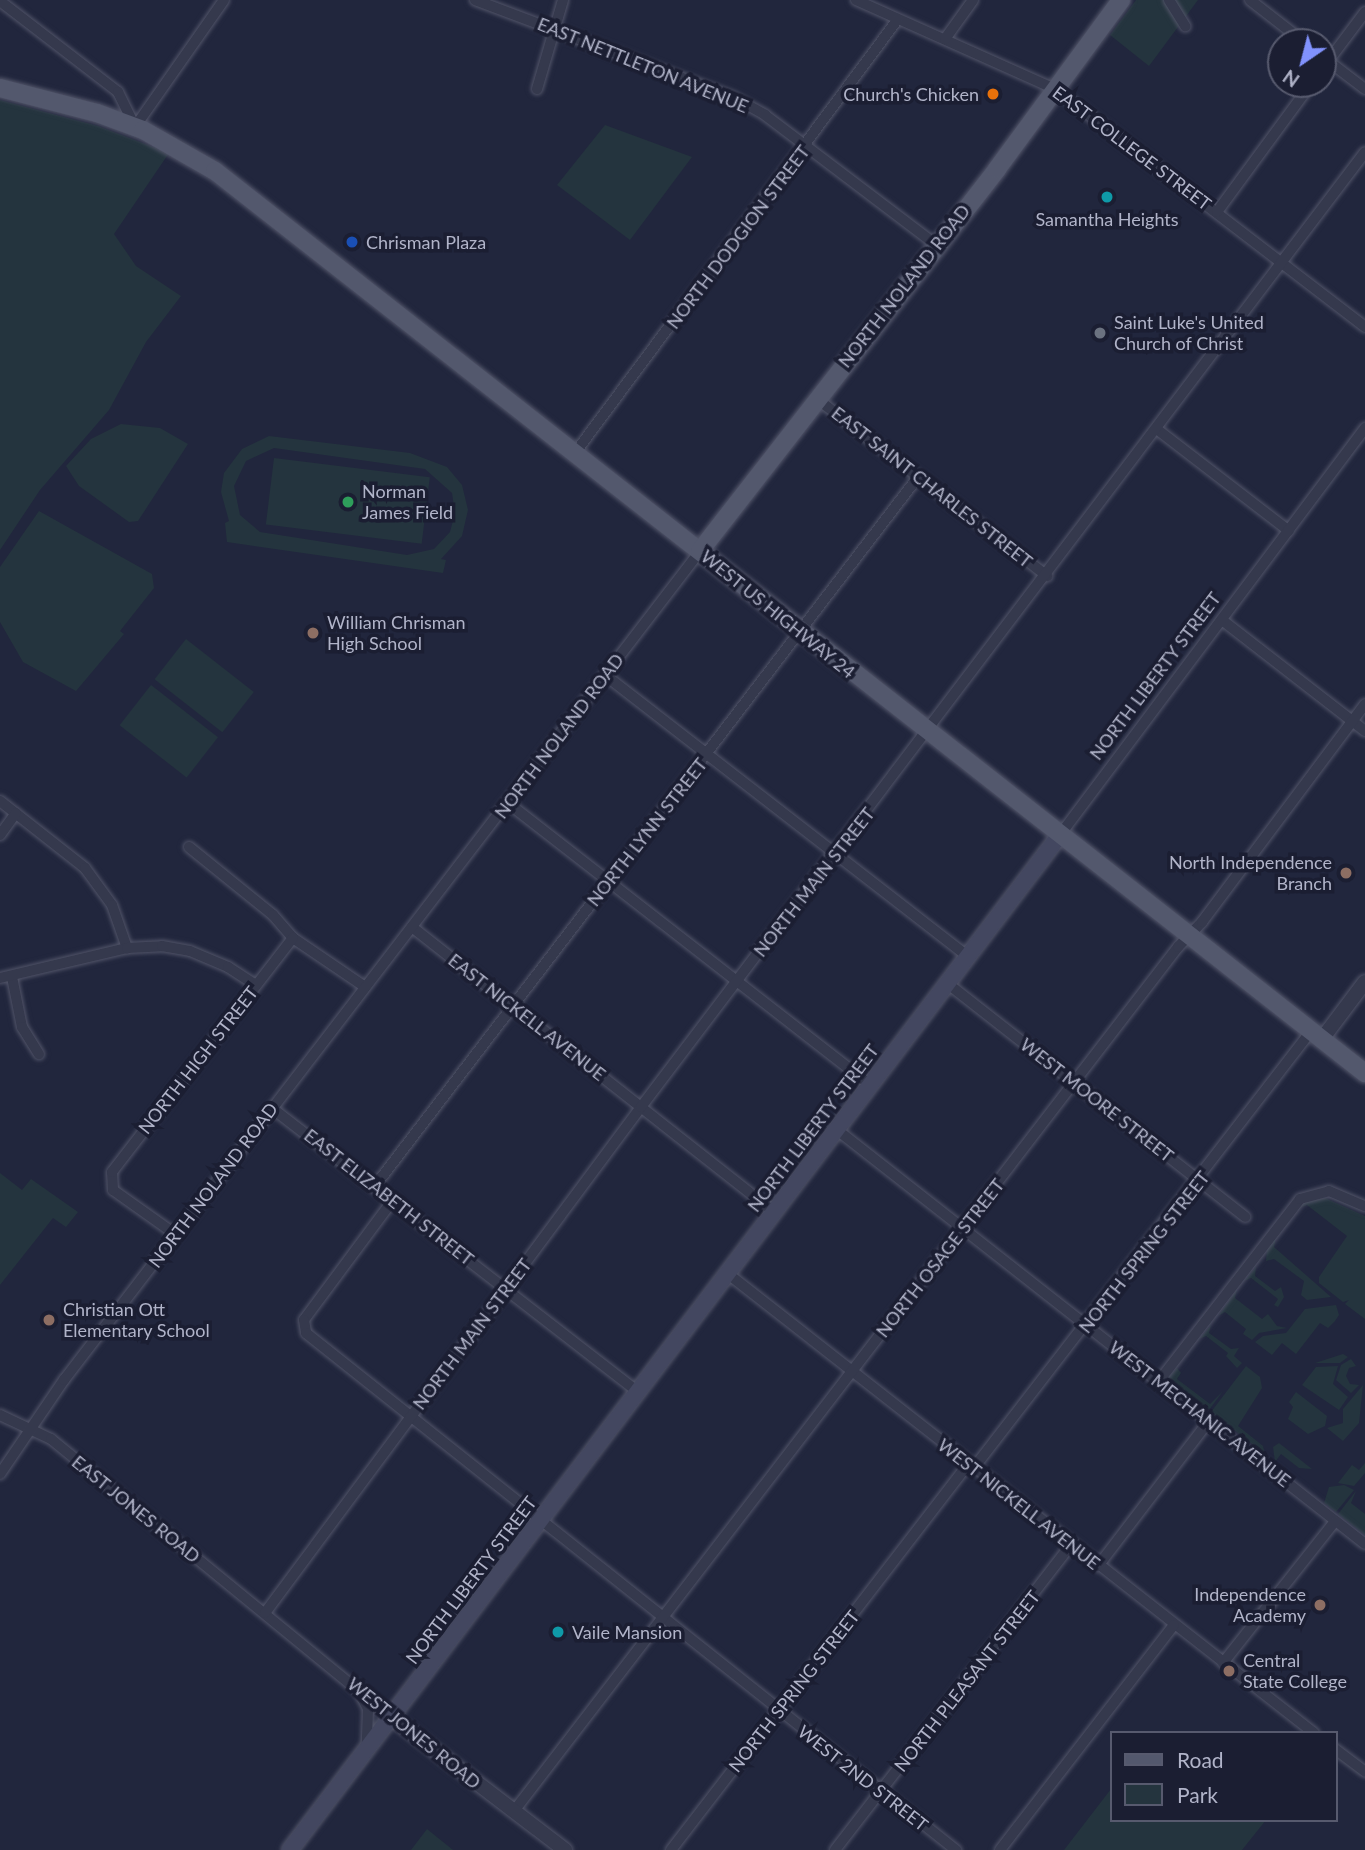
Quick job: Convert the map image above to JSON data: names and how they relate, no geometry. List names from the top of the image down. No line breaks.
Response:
{"streets":{"main road":["NORTH NOLAND ROAD","WEST US HIGHWAY 24","NORTH LIBERTY STREET"],"street":["EAST NETTLETON AVENUE","EAST COLLEGE STREET","NORTH DODGION STREET","EAST SAINT CHARLES STREET","NORTH LYNN STREET","NORTH MAIN STREET","EAST NICKELL AVENUE","NORTH HIGH STREET","WEST MOORE STREET","EAST ELIZABETH STREET","NORTH SPRING STREET","NORTH OSAGE STREET","WEST MECHANIC AVENUE","WEST NICKELL AVENUE","EAST JONES ROAD","NORTH PLEASANT STREET","WEST JONES ROAD","WEST 2ND STREET"]},"crossings":[["EAST NETTLETON AVENUE","NORTH DODGION STREET"],["EAST NETTLETON AVENUE","NORTH NOLAND ROAD"],["EAST COLLEGE STREET","NORTH DODGION STREET"],["EAST COLLEGE STREET","NORTH NOLAND ROAD"],["EAST COLLEGE STREET","NORTH MAIN STREET"],["NORTH DODGION STREET","WEST US HIGHWAY 24"],["NORTH NOLAND ROAD","EAST SAINT CHARLES STREET"],["NORTH NOLAND ROAD","WEST US HIGHWAY 24"],["NORTH NOLAND ROAD","EAST NICKELL AVENUE"],["NORTH NOLAND ROAD","NORTH HIGH STREET"],["NORTH NOLAND ROAD","EAST ELIZABETH STREET"],["NORTH NOLAND ROAD","EAST JONES ROAD"],["EAST SAINT CHARLES STREET","NORTH LYNN STREET"],["EAST SAINT CHARLES STREET","NORTH MAIN STREET"],["WEST US HIGHWAY 24","NORTH LIBERTY STREET"],["WEST US HIGHWAY 24","NORTH LYNN STREET"],["WEST US HIGHWAY 24","NORTH MAIN STREET"],["WEST US HIGHWAY 24","NORTH SPRING STREET"],["WEST US HIGHWAY 24","NORTH OSAGE STREET"],["NORTH LIBERTY STREET","WEST MOORE STREET"],["NORTH LIBERTY STREET","EAST ELIZABETH STREET"],["NORTH LIBERTY STREET","WEST MECHANIC AVENUE"],["NORTH LIBERTY STREET","WEST NICKELL AVENUE"],["NORTH LIBERTY STREET","WEST JONES ROAD"],["NORTH LIBERTY STREET","WEST 2ND STREET"],["NORTH LYNN STREET","EAST NICKELL AVENUE"],["NORTH LYNN STREET","EAST ELIZABETH STREET"],["NORTH MAIN STREET","EAST NICKELL AVENUE"],["NORTH MAIN STREET","EAST ELIZABETH STREET"],["NORTH MAIN STREET","EAST JONES ROAD"],["NORTH MAIN STREET","WEST JONES ROAD"],["NORTH MAIN STREET","WEST 2ND STREET"],["WEST MOORE STREET","NORTH SPRING STREET"],["WEST MOORE STREET","NORTH OSAGE STREET"],["EAST ELIZABETH STREET","WEST 2ND STREET"],["NORTH SPRING STREET","WEST MECHANIC AVENUE"],["NORTH SPRING STREET","WEST NICKELL AVENUE"],["NORTH SPRING STREET","WEST 2ND STREET"],["NORTH OSAGE STREET","WEST MECHANIC AVENUE"],["NORTH OSAGE STREET","WEST NICKELL AVENUE"],["NORTH OSAGE STREET","WEST JONES ROAD"],["NORTH OSAGE STREET","WEST 2ND STREET"],["WEST NICKELL AVENUE","NORTH PLEASANT STREET"],["EAST JONES ROAD","WEST JONES ROAD"],["NORTH PLEASANT STREET","WEST 2ND STREET"]],"places":["Church's Chicken","Samantha Heights","Chrisman Plaza","Saint Luke's United Church of Christ","Norman James Field","William Chrisman High School","North Independence Branch","Christian Ott Elementary School","Independence Academy","Vaile Mansion","Central State College"],"legend":["Road","Park"],"north":"bottom left"}
